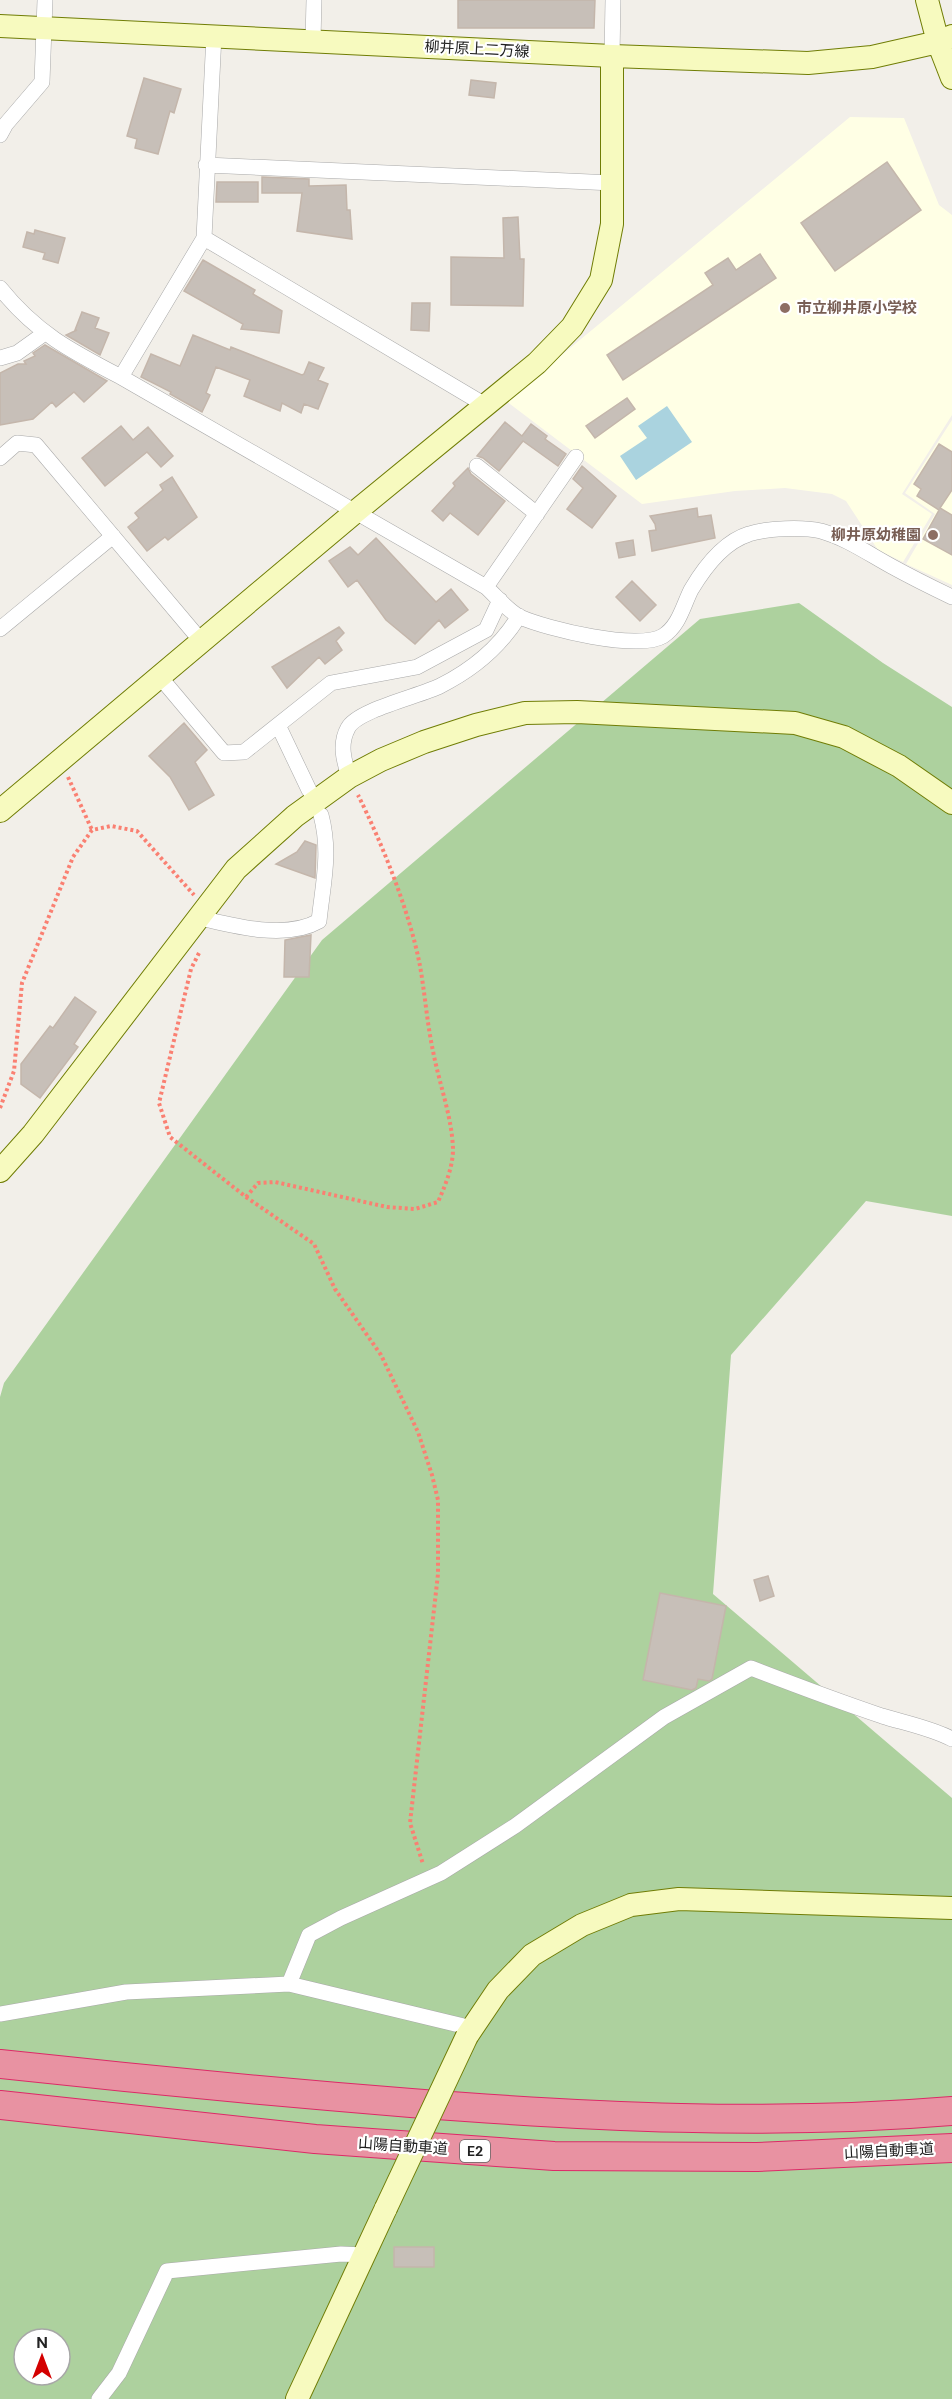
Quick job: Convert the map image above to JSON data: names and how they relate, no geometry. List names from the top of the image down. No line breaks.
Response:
{"streets":{"highway":["山陽自動車道","E2"],"street":["柳井原上二万線"]},"places":["市立柳井原小学校","柳井原幼稚園"],"north":"top"}
